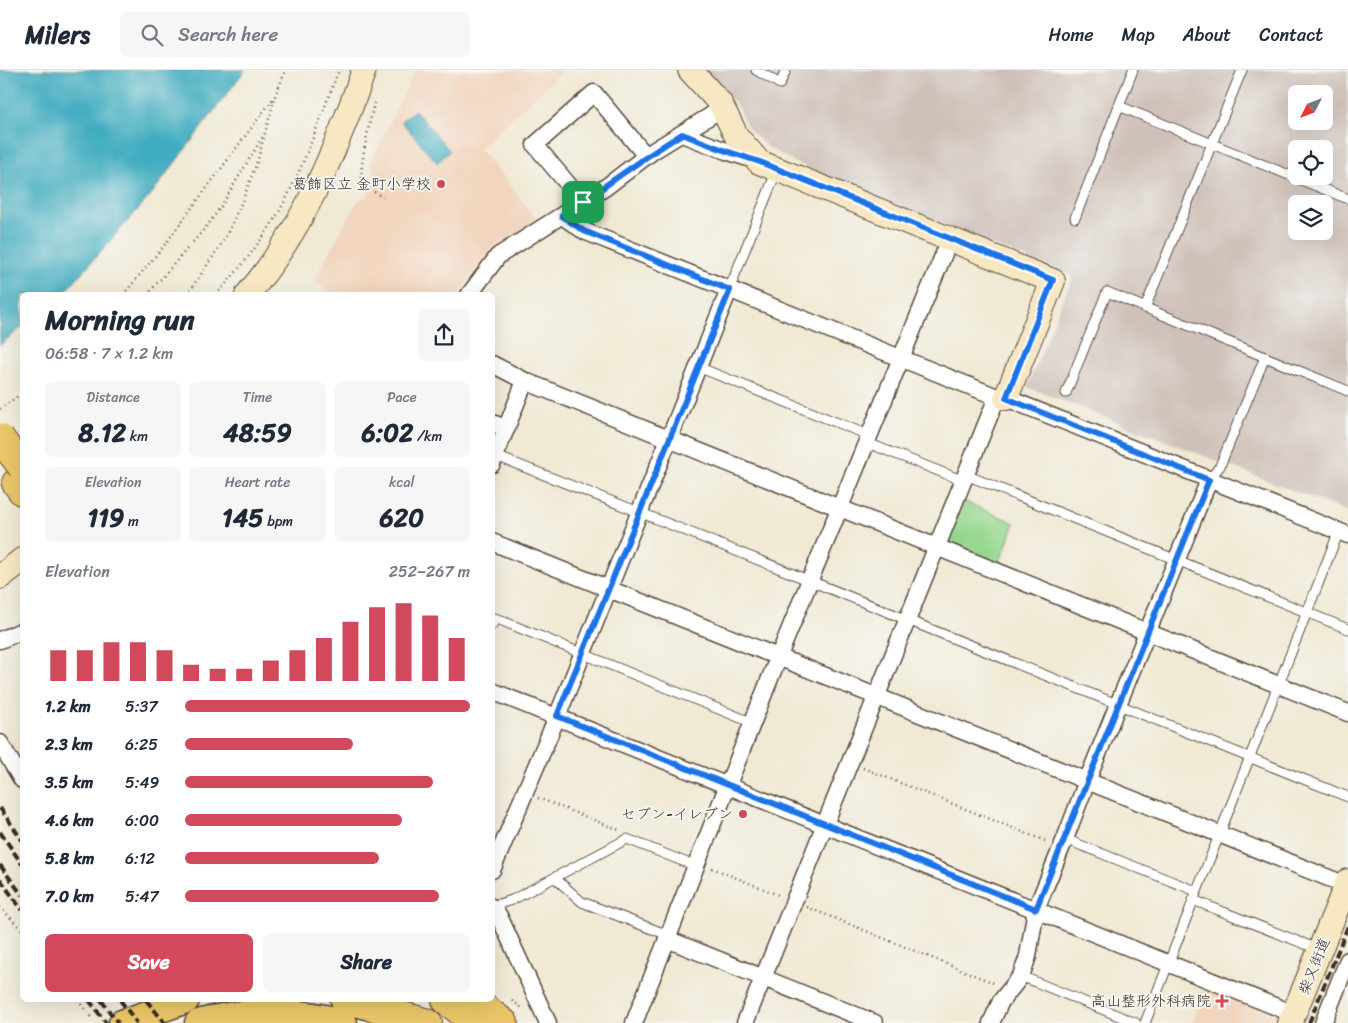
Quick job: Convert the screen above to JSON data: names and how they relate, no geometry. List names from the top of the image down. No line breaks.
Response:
{"streets":{"street":["柴又街道"]},"places":{"other":["葛飾区立 金町小学校","セブン-イレブン"],"health":["高山整形外科病院"]},"north":"bottom left","page":{"header":"Milers","search":"Search here","nav":["Home","Map","About","Contact"],"heading":["Morning run","06:58 · 7 × 1.2 km"],"stats":[["Distance","8.12 km"],["Time","48:59"],["Pace","6:02 /km"],["Elevation","119 m"],["Heart rate","145 bpm"],["kcal","620"]],"chart":["Elevation","252–267 m"],"list":[{"name":"1.2 km","note":"5:37"},{"name":"2.3 km","note":"6:25"},{"name":"3.5 km","note":"5:49"},{"name":"4.6 km","note":"6:00"},{"name":"5.8 km","note":"6:12"},{"name":"7.0 km","note":"5:47"}],"buttons":["Save","Share"]}}
